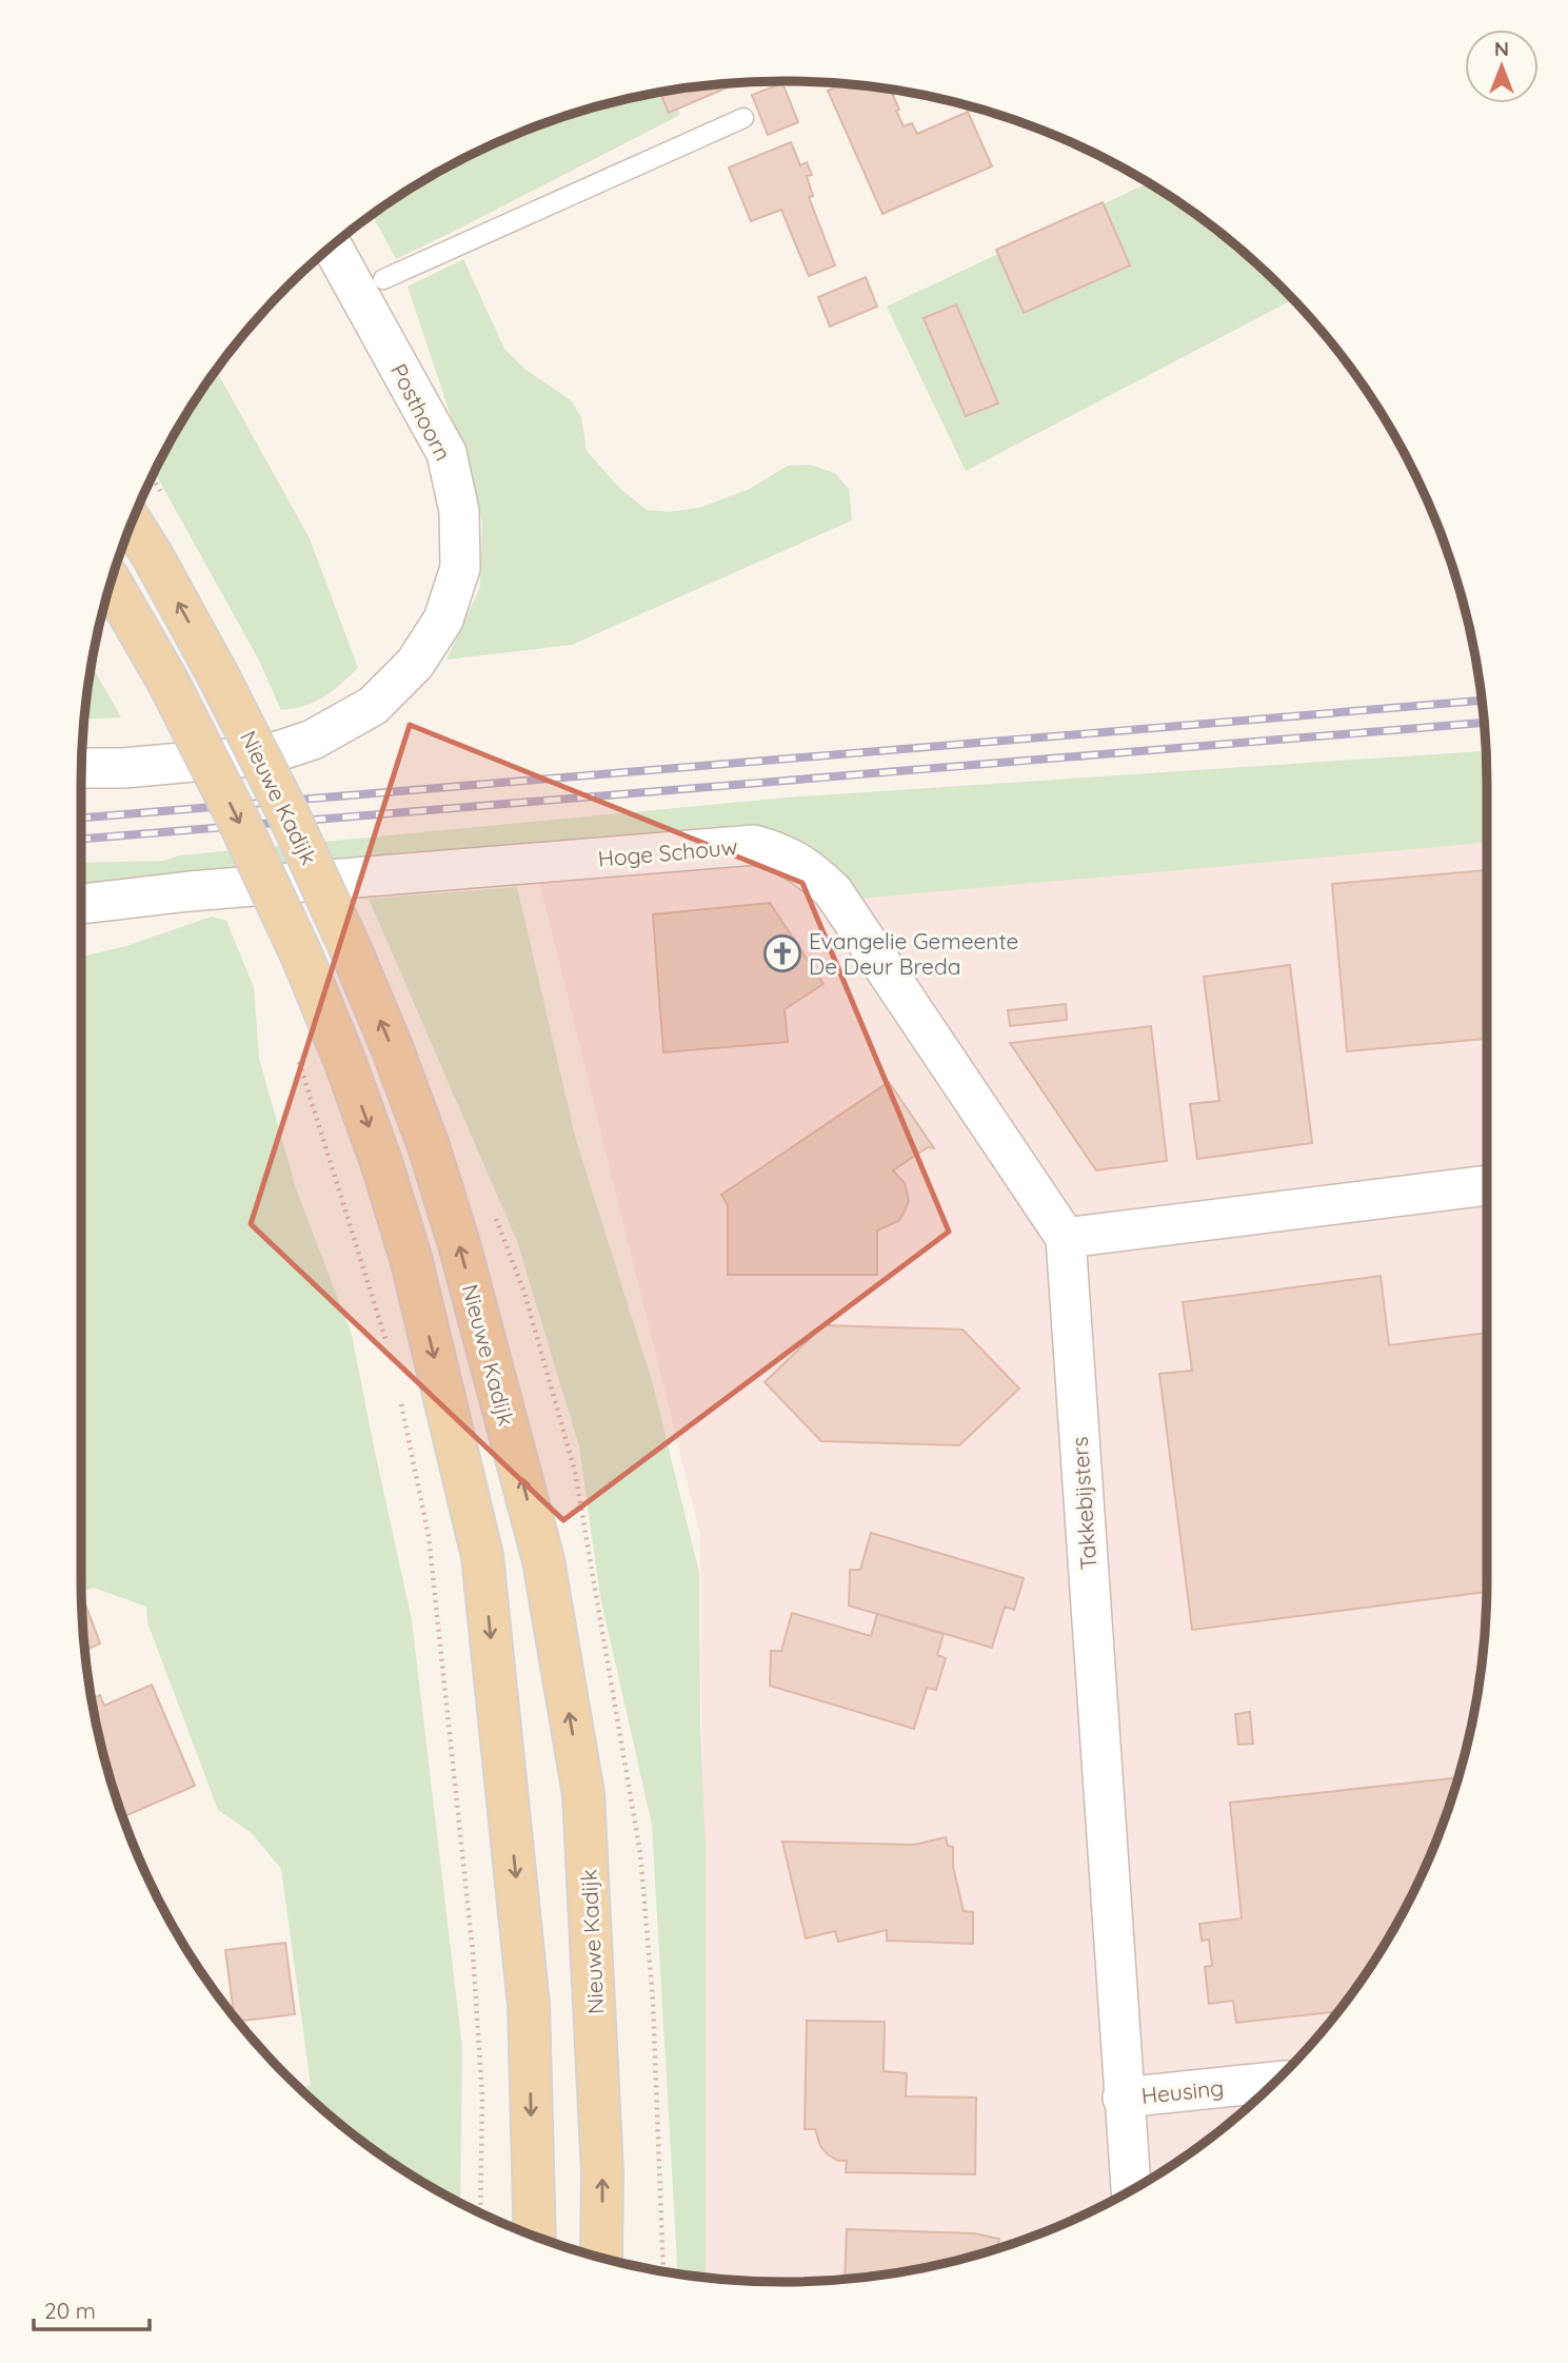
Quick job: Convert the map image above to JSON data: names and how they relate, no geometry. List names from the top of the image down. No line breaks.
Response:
{"streets":{"main road":["Nieuwe Kadijk"],"street":["Posthoorn","Hoge Schouw","Takkebijsters","Heusing"]},"crossings":[["Hoge Schouw","Takkebijsters"],["Takkebijsters","Heusing"]],"places":{"church":["Evangelie Gemeente De Deur Breda"]},"scale_bar":"20 m","north":"top"}
